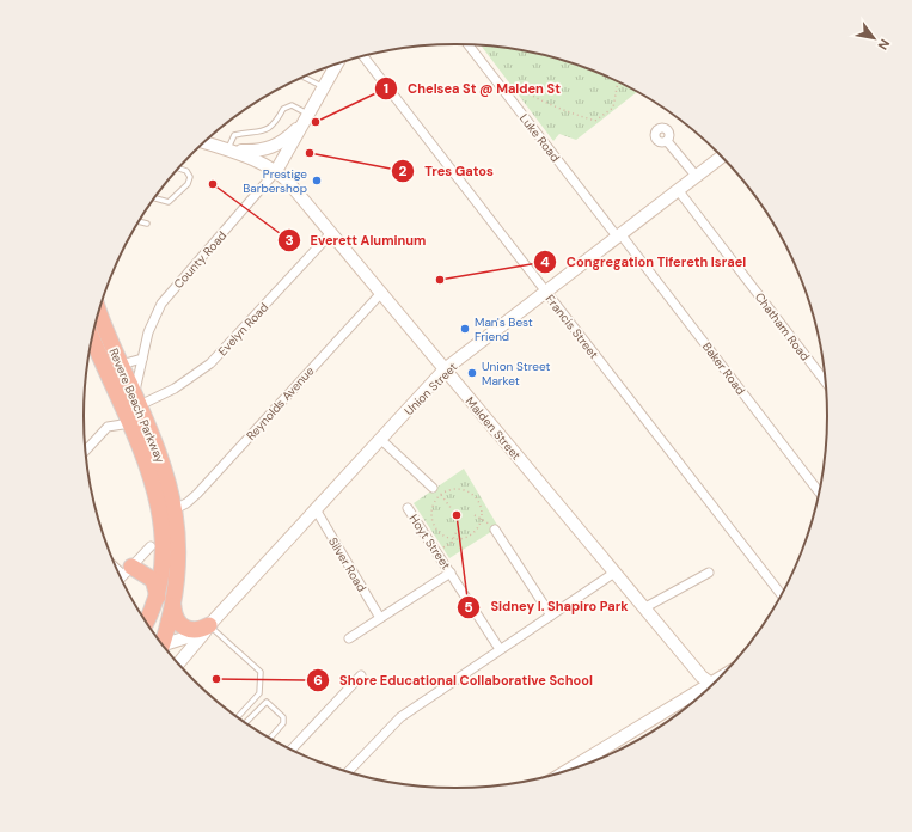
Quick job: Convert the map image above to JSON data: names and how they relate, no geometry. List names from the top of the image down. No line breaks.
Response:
{"streets":{"highway":["Revere Beach Parkway"],"street":["Luke Road","County Road","Francis Street","Chatham Road","Evelyn Road","Baker Road","Union Street","Reynolds Avenue","Malden Street","Hoyt Street","Silver Road"]},"crossings":[["Luke Road","Baker Road"],["Luke Road","Union Street"],["County Road","Evelyn Road"],["County Road","Revere Beach Parkway"],["County Road","Malden Street"],["Francis Street","Union Street"],["Chatham Road","Union Street"],["Evelyn Road","Revere Beach Parkway"],["Evelyn Road","Malden Street"],["Baker Road","Union Street"],["Union Street","Malden Street"],["Union Street","Silver Road"],["Reynolds Avenue","Revere Beach Parkway"],["Reynolds Avenue","Malden Street"]],"places":["Chelsea St @ Malden St","Tres Gatos","Prestige Barbershop","Everett Aluminum","Congregation Tifereth Israel","Man's Best Friend","Union Street Market","Sidney I. Shapiro Park","Shore Educational Collaborative School"],"north":"bottom right"}
